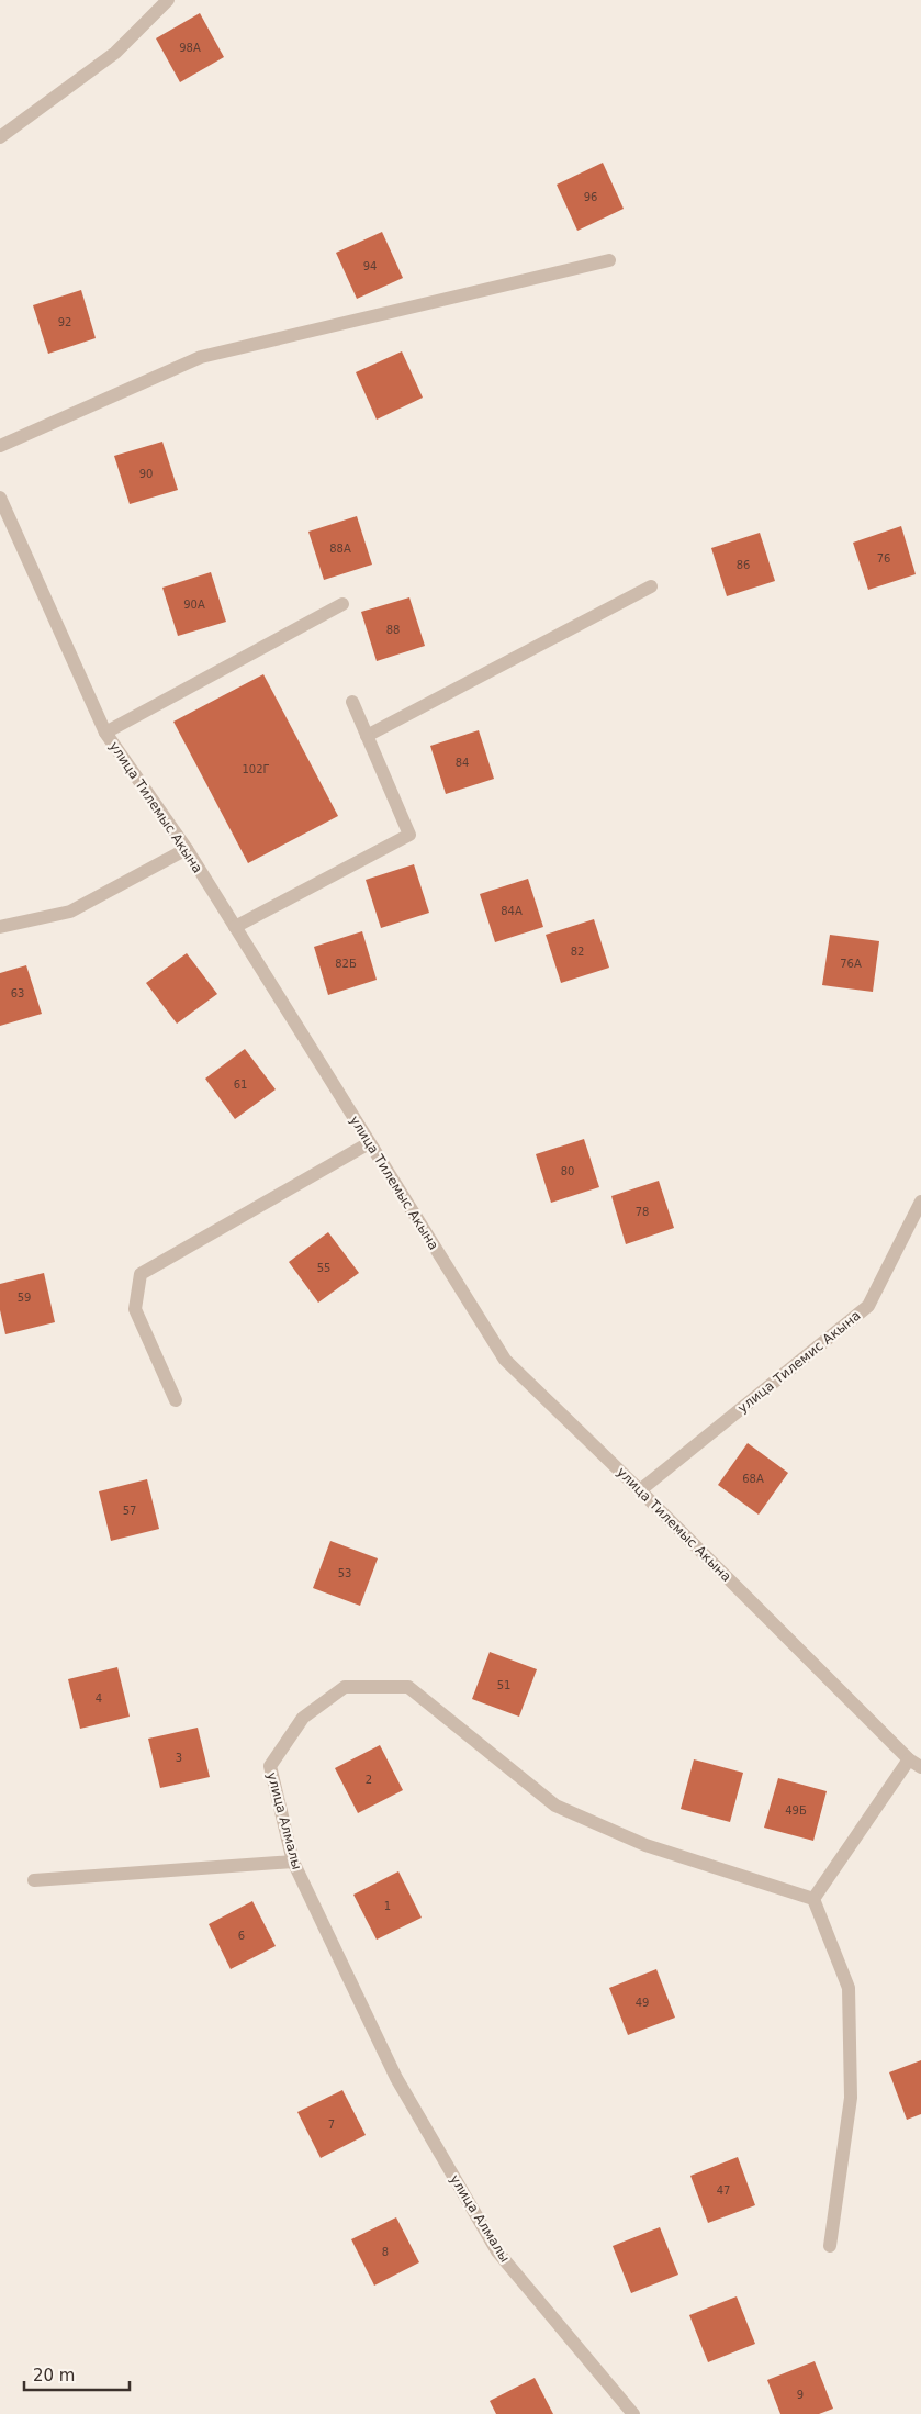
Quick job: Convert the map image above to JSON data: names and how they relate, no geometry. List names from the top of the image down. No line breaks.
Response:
{"streets":{"street":["улица Тилемыс Акына","улица Тилемис Акына","улица Алмалы"]},"crossings":[["улица Тилемыс Акына","улица Тилемис Акына"]],"house_numbers":["98А","96","94","92","90","88А","76","86","90А","88","84","102Г","84А","82","82Б","76А","63","61","80","78","55","59","68А","57","53","51","4","3","2","49Б","1","6","49","7","47","8","9"],"scale_bar":"20 m"}
